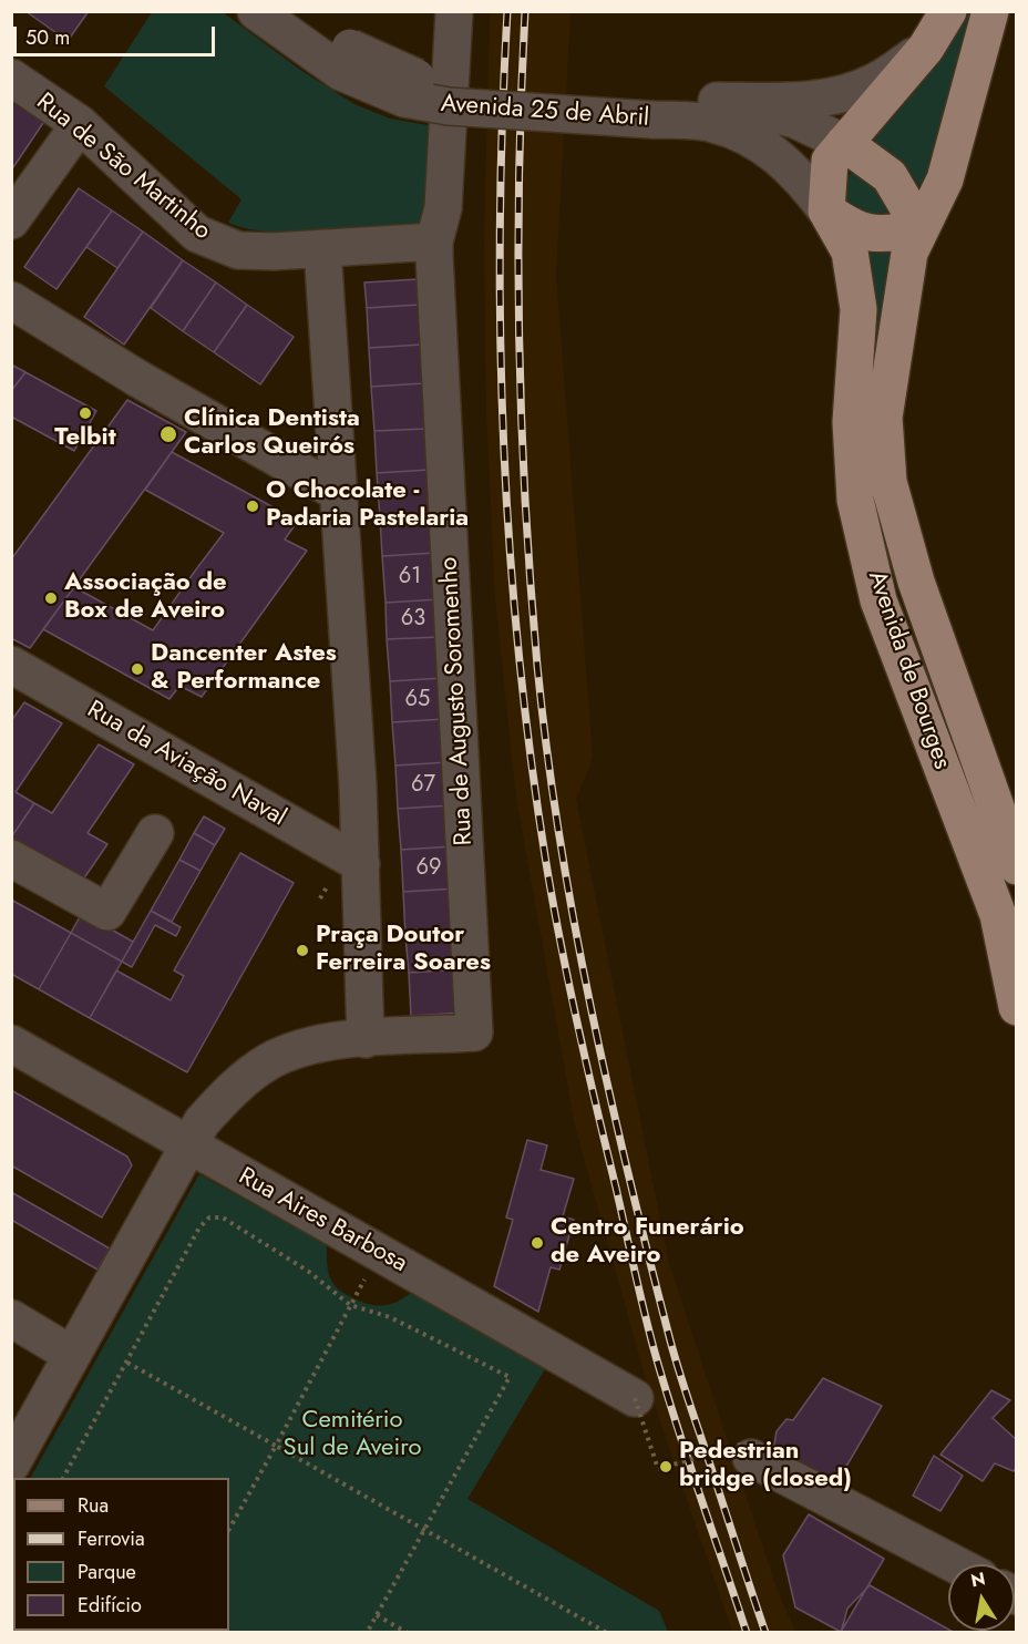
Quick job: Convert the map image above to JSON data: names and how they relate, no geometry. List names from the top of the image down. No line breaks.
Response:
{"streets":{"main road":["Avenida de Bourges"],"street":["Avenida 25 de Abril","Rua de São Martinho","Rua de Augusto Soromenho","Rua da Aviação Naval","Rua Aires Barbosa"]},"crossings":[["Avenida 25 de Abril","Avenida de Bourges"],["Rua de São Martinho","Rua de Augusto Soromenho"]],"parks":["Cemitério Sul de Aveiro"],"places":["Telbit","Clínica Dentista Carlos Queirós","O Chocolate - Padaria Pastelaria","Associação de Box de Aveiro","Dancenter Astes & Performance","Praça Doutor Ferreira Soares","Centro Funerário de Aveiro","Pedestrian bridge (closed)"],"house_numbers":["61","63","65","67","69"],"legend":["Rua","Ferrovia","Parque","Edifício"],"scale_bar":"50 m","north":"top"}
